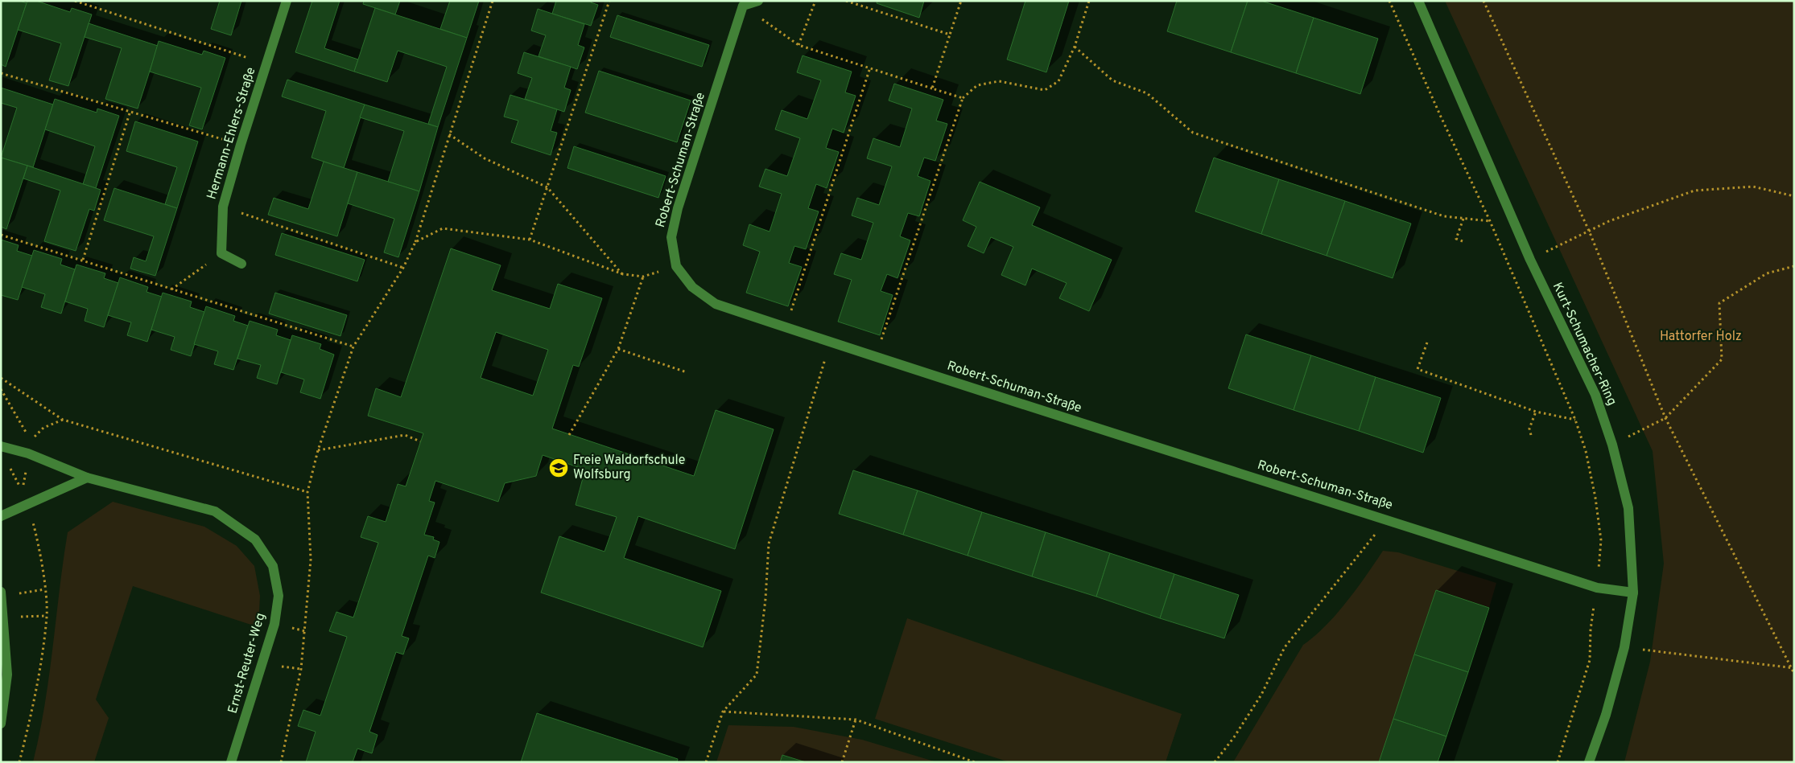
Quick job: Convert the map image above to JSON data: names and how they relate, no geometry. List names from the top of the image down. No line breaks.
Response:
{"streets":{"street":["Hermann-Ehlers-Straße","Robert-Schuman-Straße","Kurt-Schumacher-Ring","Ernst-Reuter-Weg"]},"crossings":[["Robert-Schuman-Straße","Kurt-Schumacher-Ring"]],"parks":["Hattorfer Holz"],"places":{"school or university":["Freie Waldorfschule Wolfsburg"]}}
